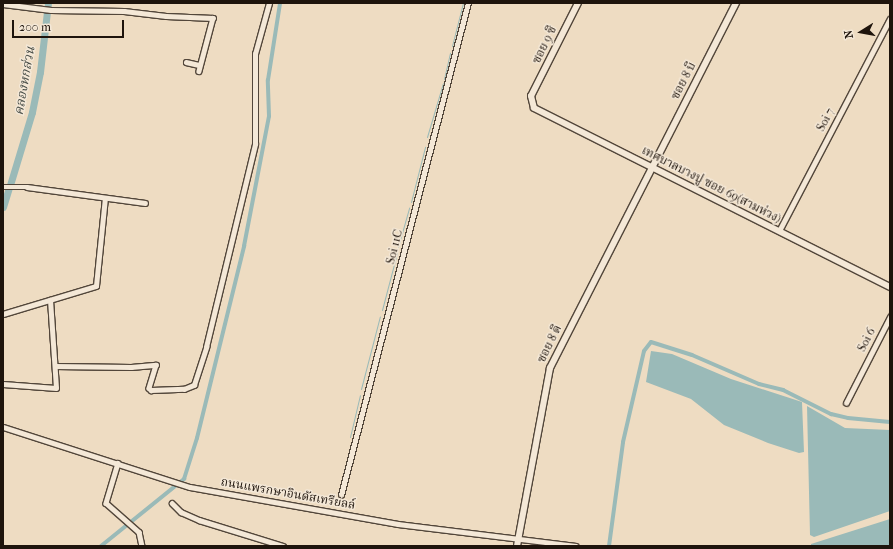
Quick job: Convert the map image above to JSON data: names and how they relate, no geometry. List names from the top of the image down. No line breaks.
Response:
{"streets":{"street":["ซอย 9 ซี","ซอย 8 บี","Soi 7","เทศบาลบางปู ซอย 69(สามห่วง)","Soi 11C","Soi 6","ซอย 8 ดี","ถนนแพรกษาอินดัสเทรียลล์"]},"crossings":[["ซอย 9 ซี","เทศบาลบางปู ซอย 69(สามห่วง)"],["ซอย 8 บี","เทศบาลบางปู ซอย 69(สามห่วง)"],["ซอย 8 บี","ซอย 8 ดี"],["Soi 7","เทศบาลบางปู ซอย 69(สามห่วง)"],["เทศบาลบางปู ซอย 69(สามห่วง)","ซอย 8 ดี"],["ซอย 8 ดี","ถนนแพรกษาอินดัสเทรียลล์"]],"water":["คลองหกส่วน"],"scale_bar":"200 m","north":"left"}
